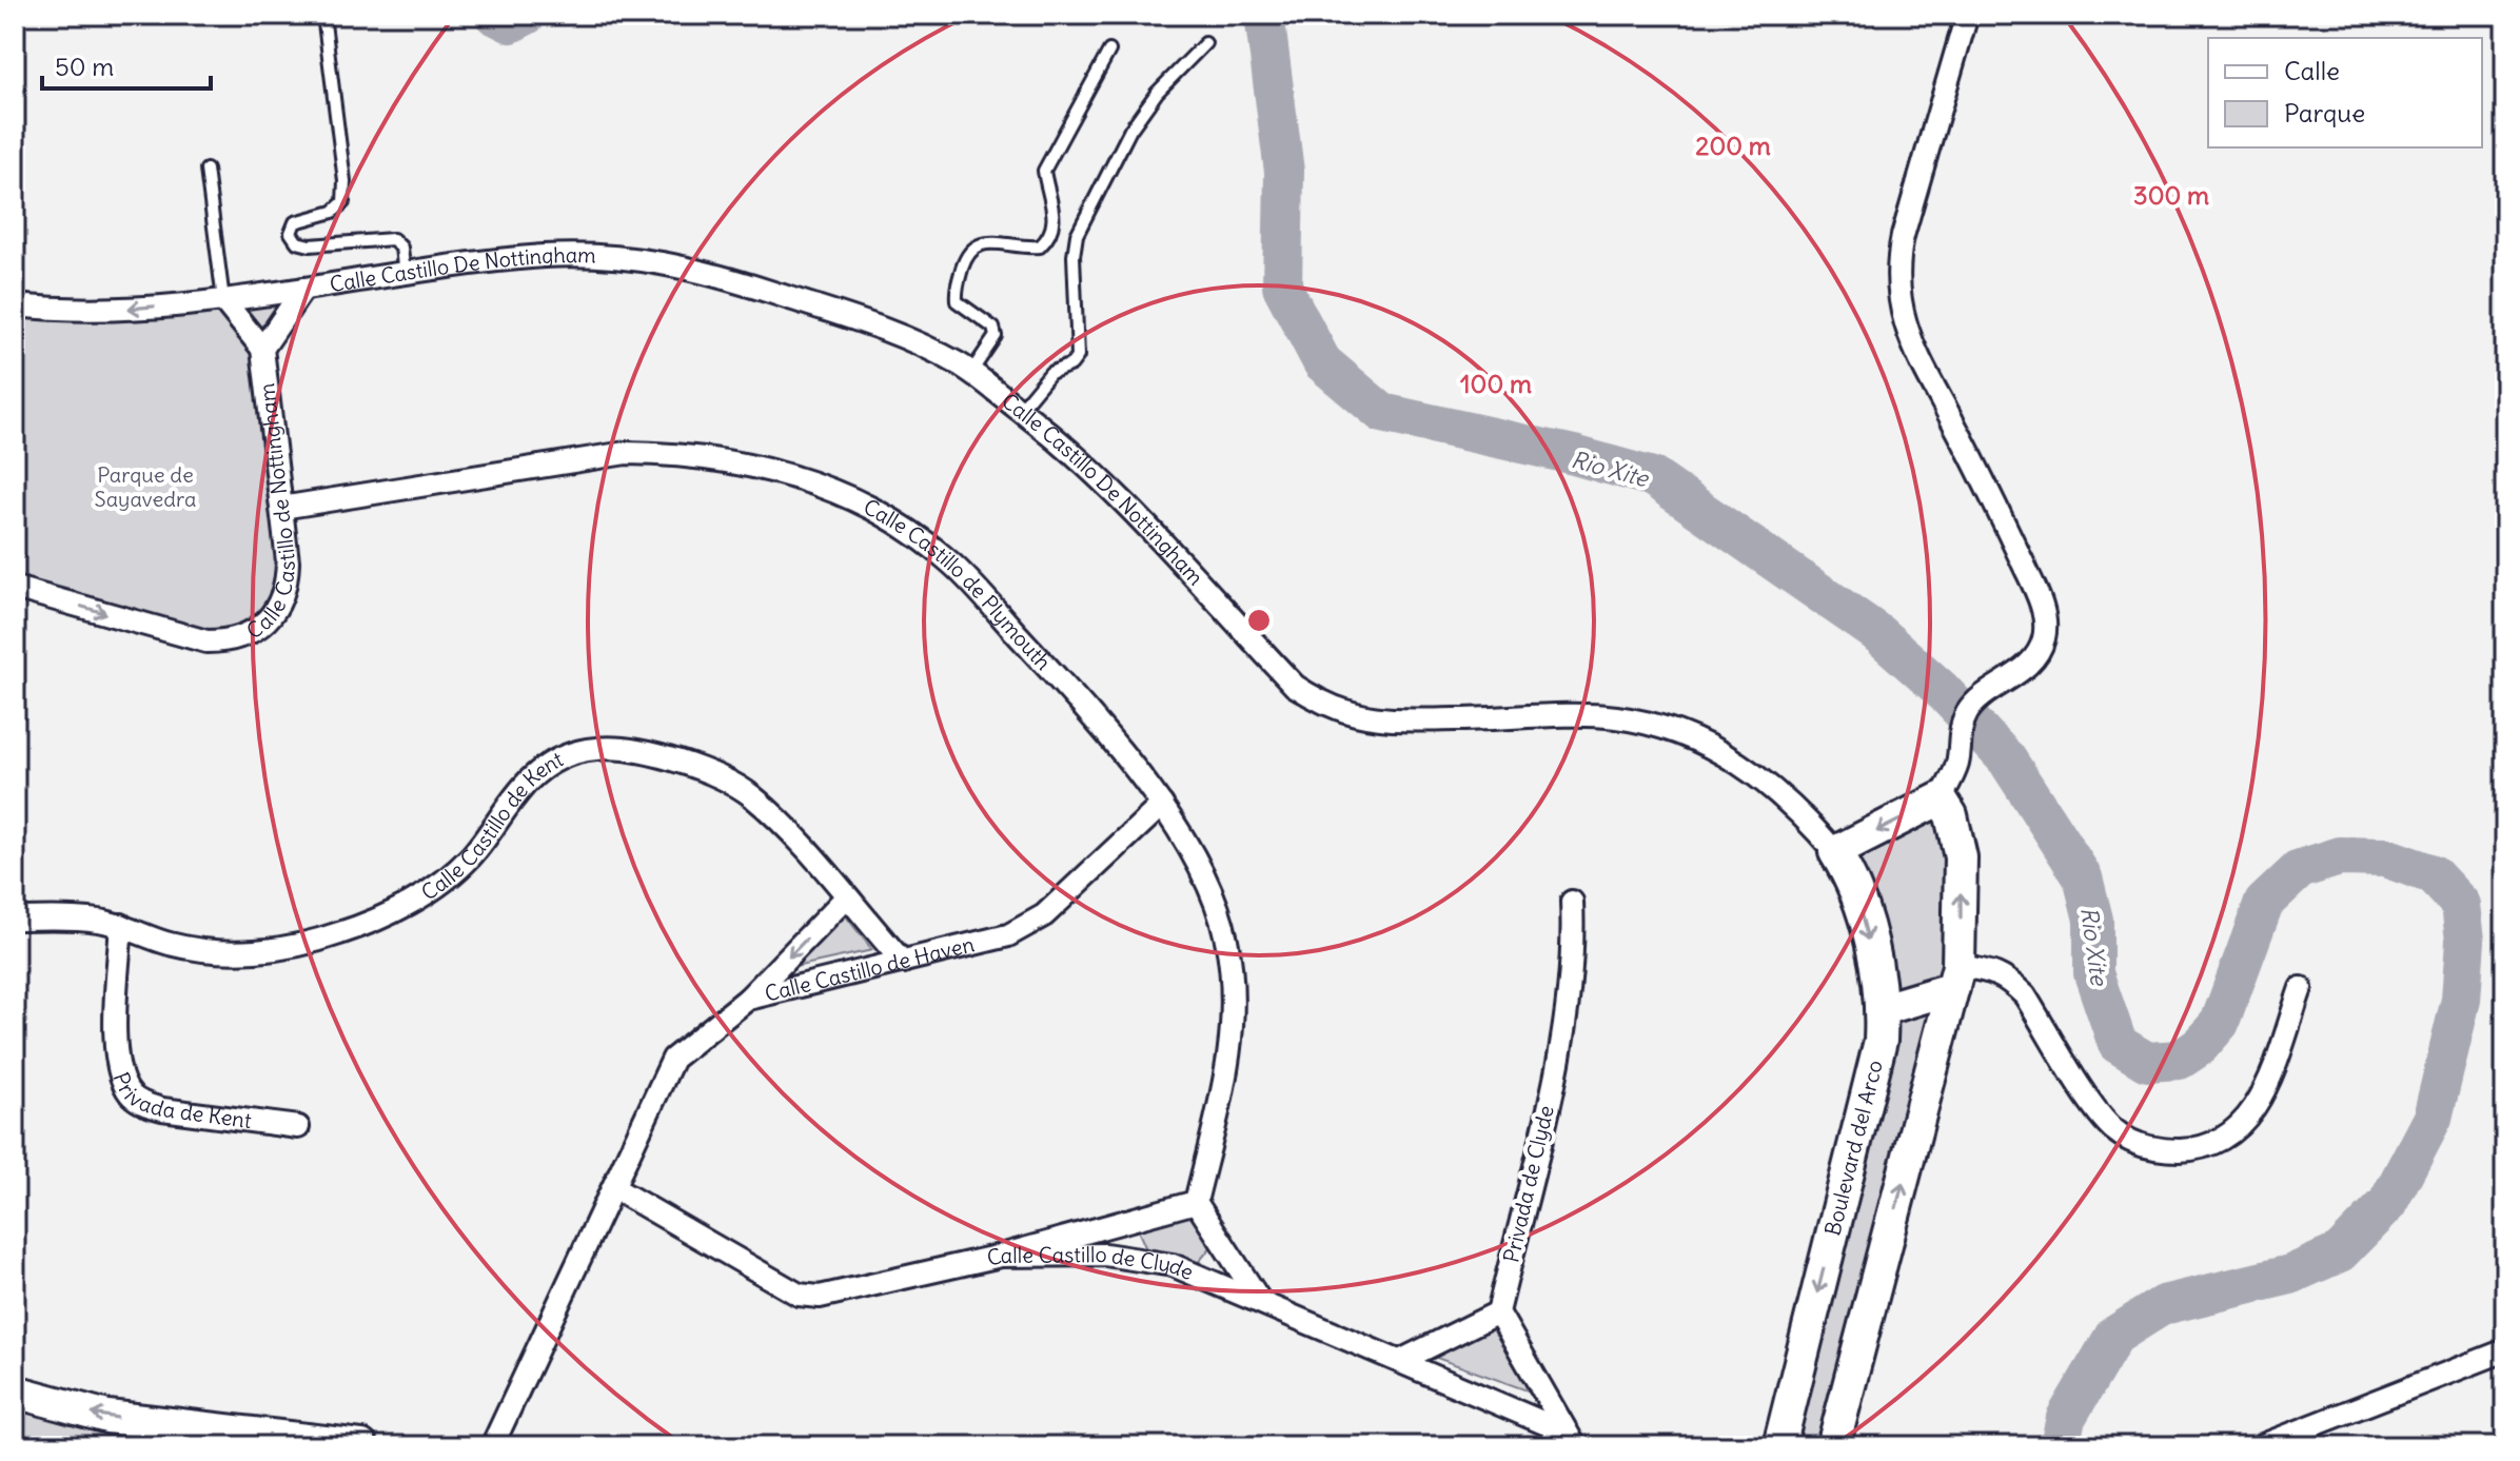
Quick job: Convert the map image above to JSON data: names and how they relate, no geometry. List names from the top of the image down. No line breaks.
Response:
{"streets":{"street":["Calle Castillo De Nottingham","Calle Castillo de Nottingham","Calle Castillo de Plymouth","Calle Castillo de Kent","Calle Castillo de Haven","Privada de Kent","Boulevard del Arco","Privada de Clyde","Calle Castillo de Clyde"]},"crossings":[["Calle Castillo De Nottingham","Calle Castillo de Nottingham"],["Calle Castillo De Nottingham","Boulevard del Arco"],["Calle Castillo de Nottingham","Calle Castillo de Plymouth"],["Calle Castillo de Plymouth","Calle Castillo de Haven"],["Calle Castillo de Kent","Calle Castillo de Haven"],["Calle Castillo de Kent","Privada de Kent"],["Calle Castillo de Haven","Calle Castillo de Clyde"]],"water":["Rio Xite"],"parks":["Parque de Sayavedra"],"legend":["Calle","Parque"],"scale_bar":"50 m","rings":["200 m","300 m","100 m"]}
